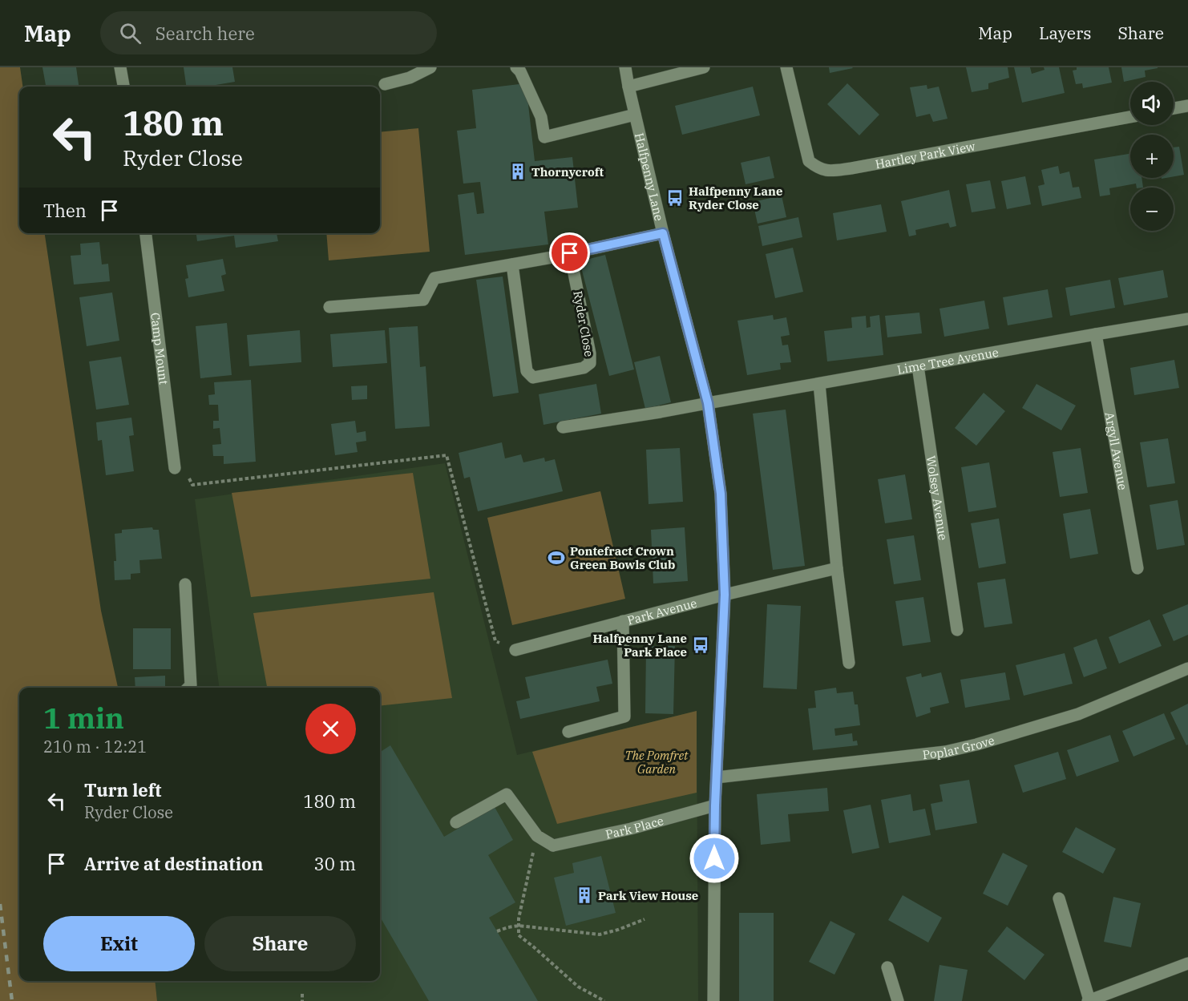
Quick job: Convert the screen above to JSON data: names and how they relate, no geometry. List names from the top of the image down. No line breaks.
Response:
{"streets":{"street":["Hartley Park View","Halfpenny Lane","Ryder Close","Camp Mount","Lime Tree Avenue","Argyll Avenue","Wolsey Avenue","Park Avenue","Poplar Grove","Park Place"]},"crossings":[["Halfpenny Lane","Lime Tree Avenue"],["Halfpenny Lane","Park Avenue"],["Halfpenny Lane","Poplar Grove"],["Halfpenny Lane","Park Place"],["Lime Tree Avenue","Argyll Avenue"],["Lime Tree Avenue","Wolsey Avenue"]],"parks":["The Pomfret Garden"],"places":{"building":["Thornycroft","Park View House"],"bus stop":["Halfpenny Lane Ryder Close","Halfpenny Lane Park Place"],"sports":["Pontefract Crown Green Bowls Club"]},"page":{"header":"Map","search":"Search here","nav":["Map","Layers","Share"],"map_buttons":["+","−"],"turn":["180 m","Ryder Close"],"then":"Then","heading":["1 min","210 m · 12:21"],"list":[{"name":"Turn left","note":"Ryder Close","value":"180 m"},{"name":"Arrive at destination","value":"30 m"}],"buttons":["Exit","Share"]}}
